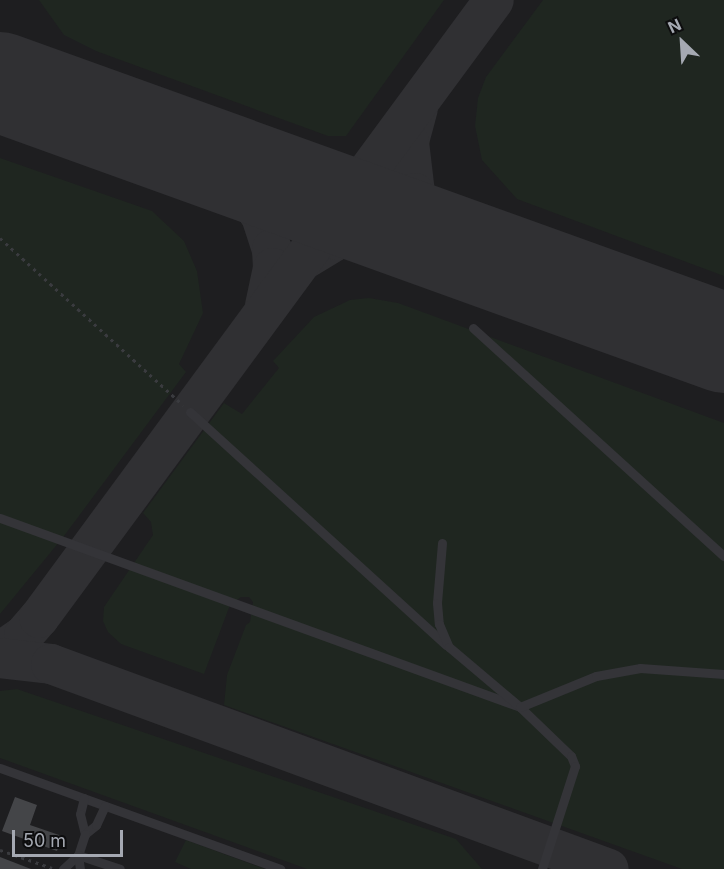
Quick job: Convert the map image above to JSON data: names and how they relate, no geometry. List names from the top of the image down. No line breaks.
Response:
{"scale_bar":"50 m","north":"top left"}
